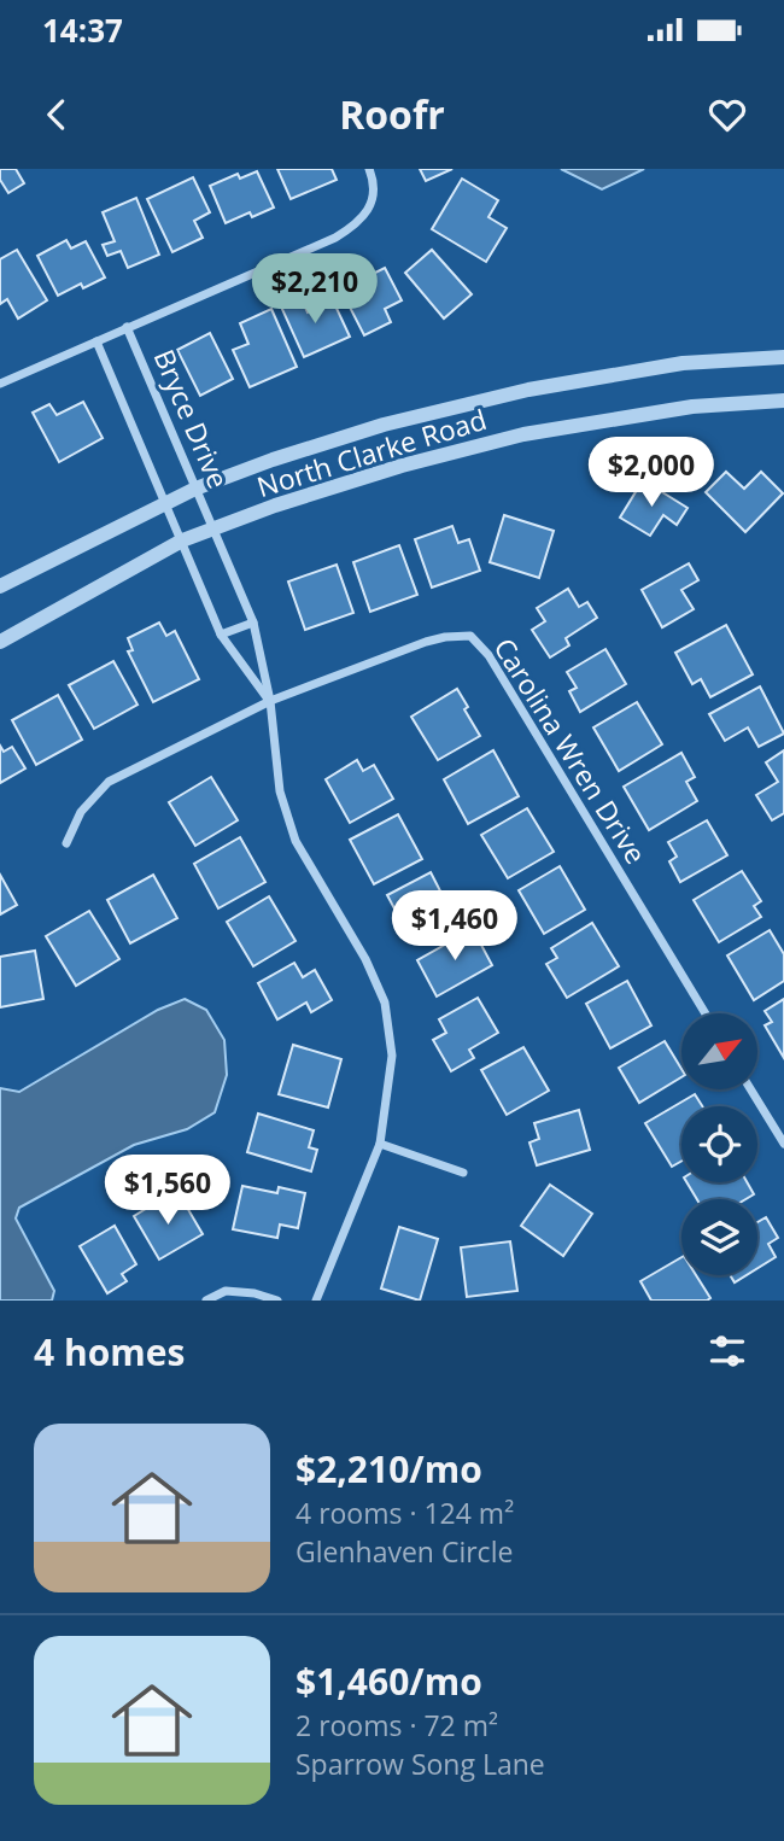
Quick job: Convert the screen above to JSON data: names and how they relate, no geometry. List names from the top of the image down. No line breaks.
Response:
{"streets":{"street":["Bryce Drive","North Clarke Road","Carolina Wren Drive"]},"crossings":[["Bryce Drive","North Clarke Road"],["Bryce Drive","Carolina Wren Drive"]],"north":"top right","page":{"status":"14:37","header":"Roofr","price":["$2,210","$2,000","$1,460","$1,560"],"heading":"4 homes","list":[{"name":"$2,210/mo","note":"4 rooms · 124 m² · Glenhaven Circle"},{"name":"$1,460/mo","note":"2 rooms · 72 m² · Sparrow Song Lane"}]}}
